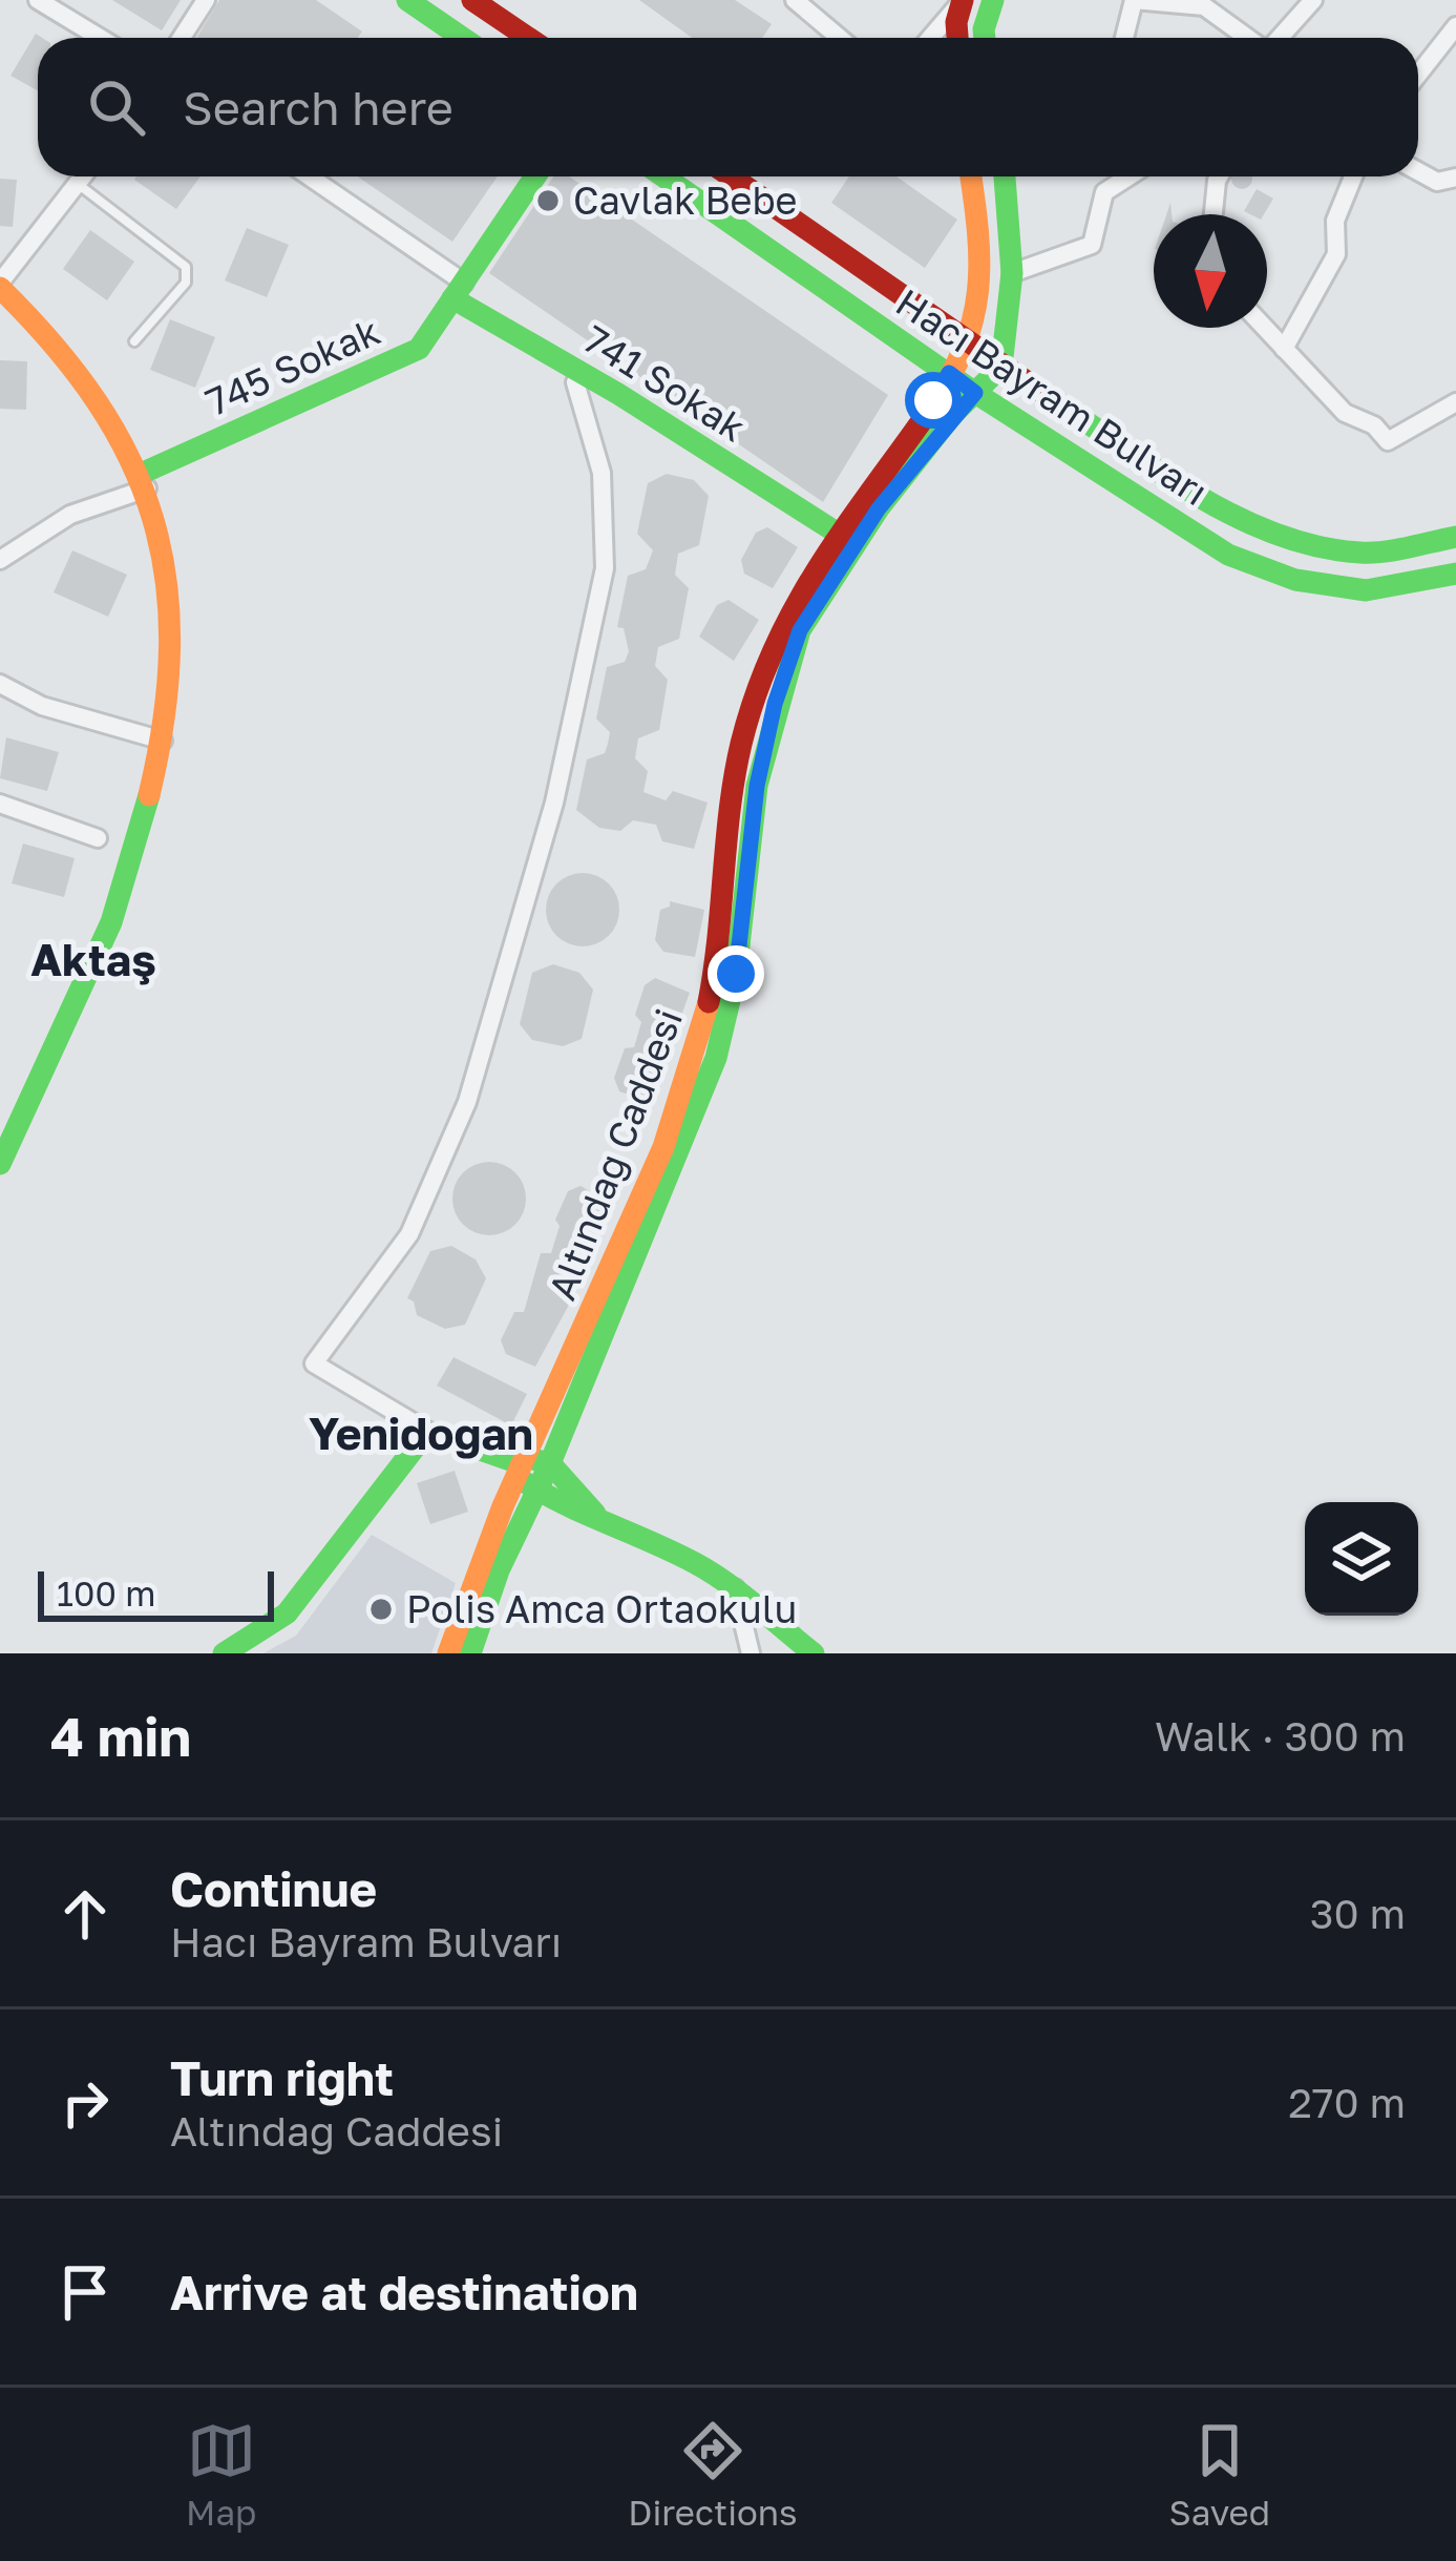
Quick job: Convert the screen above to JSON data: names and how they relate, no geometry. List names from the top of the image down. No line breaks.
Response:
{"streets":{"main road":["745 Sokak","741 Sokak","Hacı Bayram Bulvarı","Altındağ Caddesi"]},"crossings":[["745 Sokak","741 Sokak"],["741 Sokak","Altındağ Caddesi"],["Hacı Bayram Bulvarı","Altındağ Caddesi"]],"districts":["Aktaş","Yenidoğan"],"places":["Cavlak Bebe","Polis Amca Ortaokulu"],"scale_bar":"100 m","north":"bottom","page":{"search":"Search here","scale":"100 m","heading":["4 min","Walk · 300 m"],"list":[["Continue","Hacı Bayram Bulvarı","30 m"],["Turn right","Altındağ Caddesi","270 m"],"Arrive at destination"],"nav":["Map","Directions","Saved"]}}
